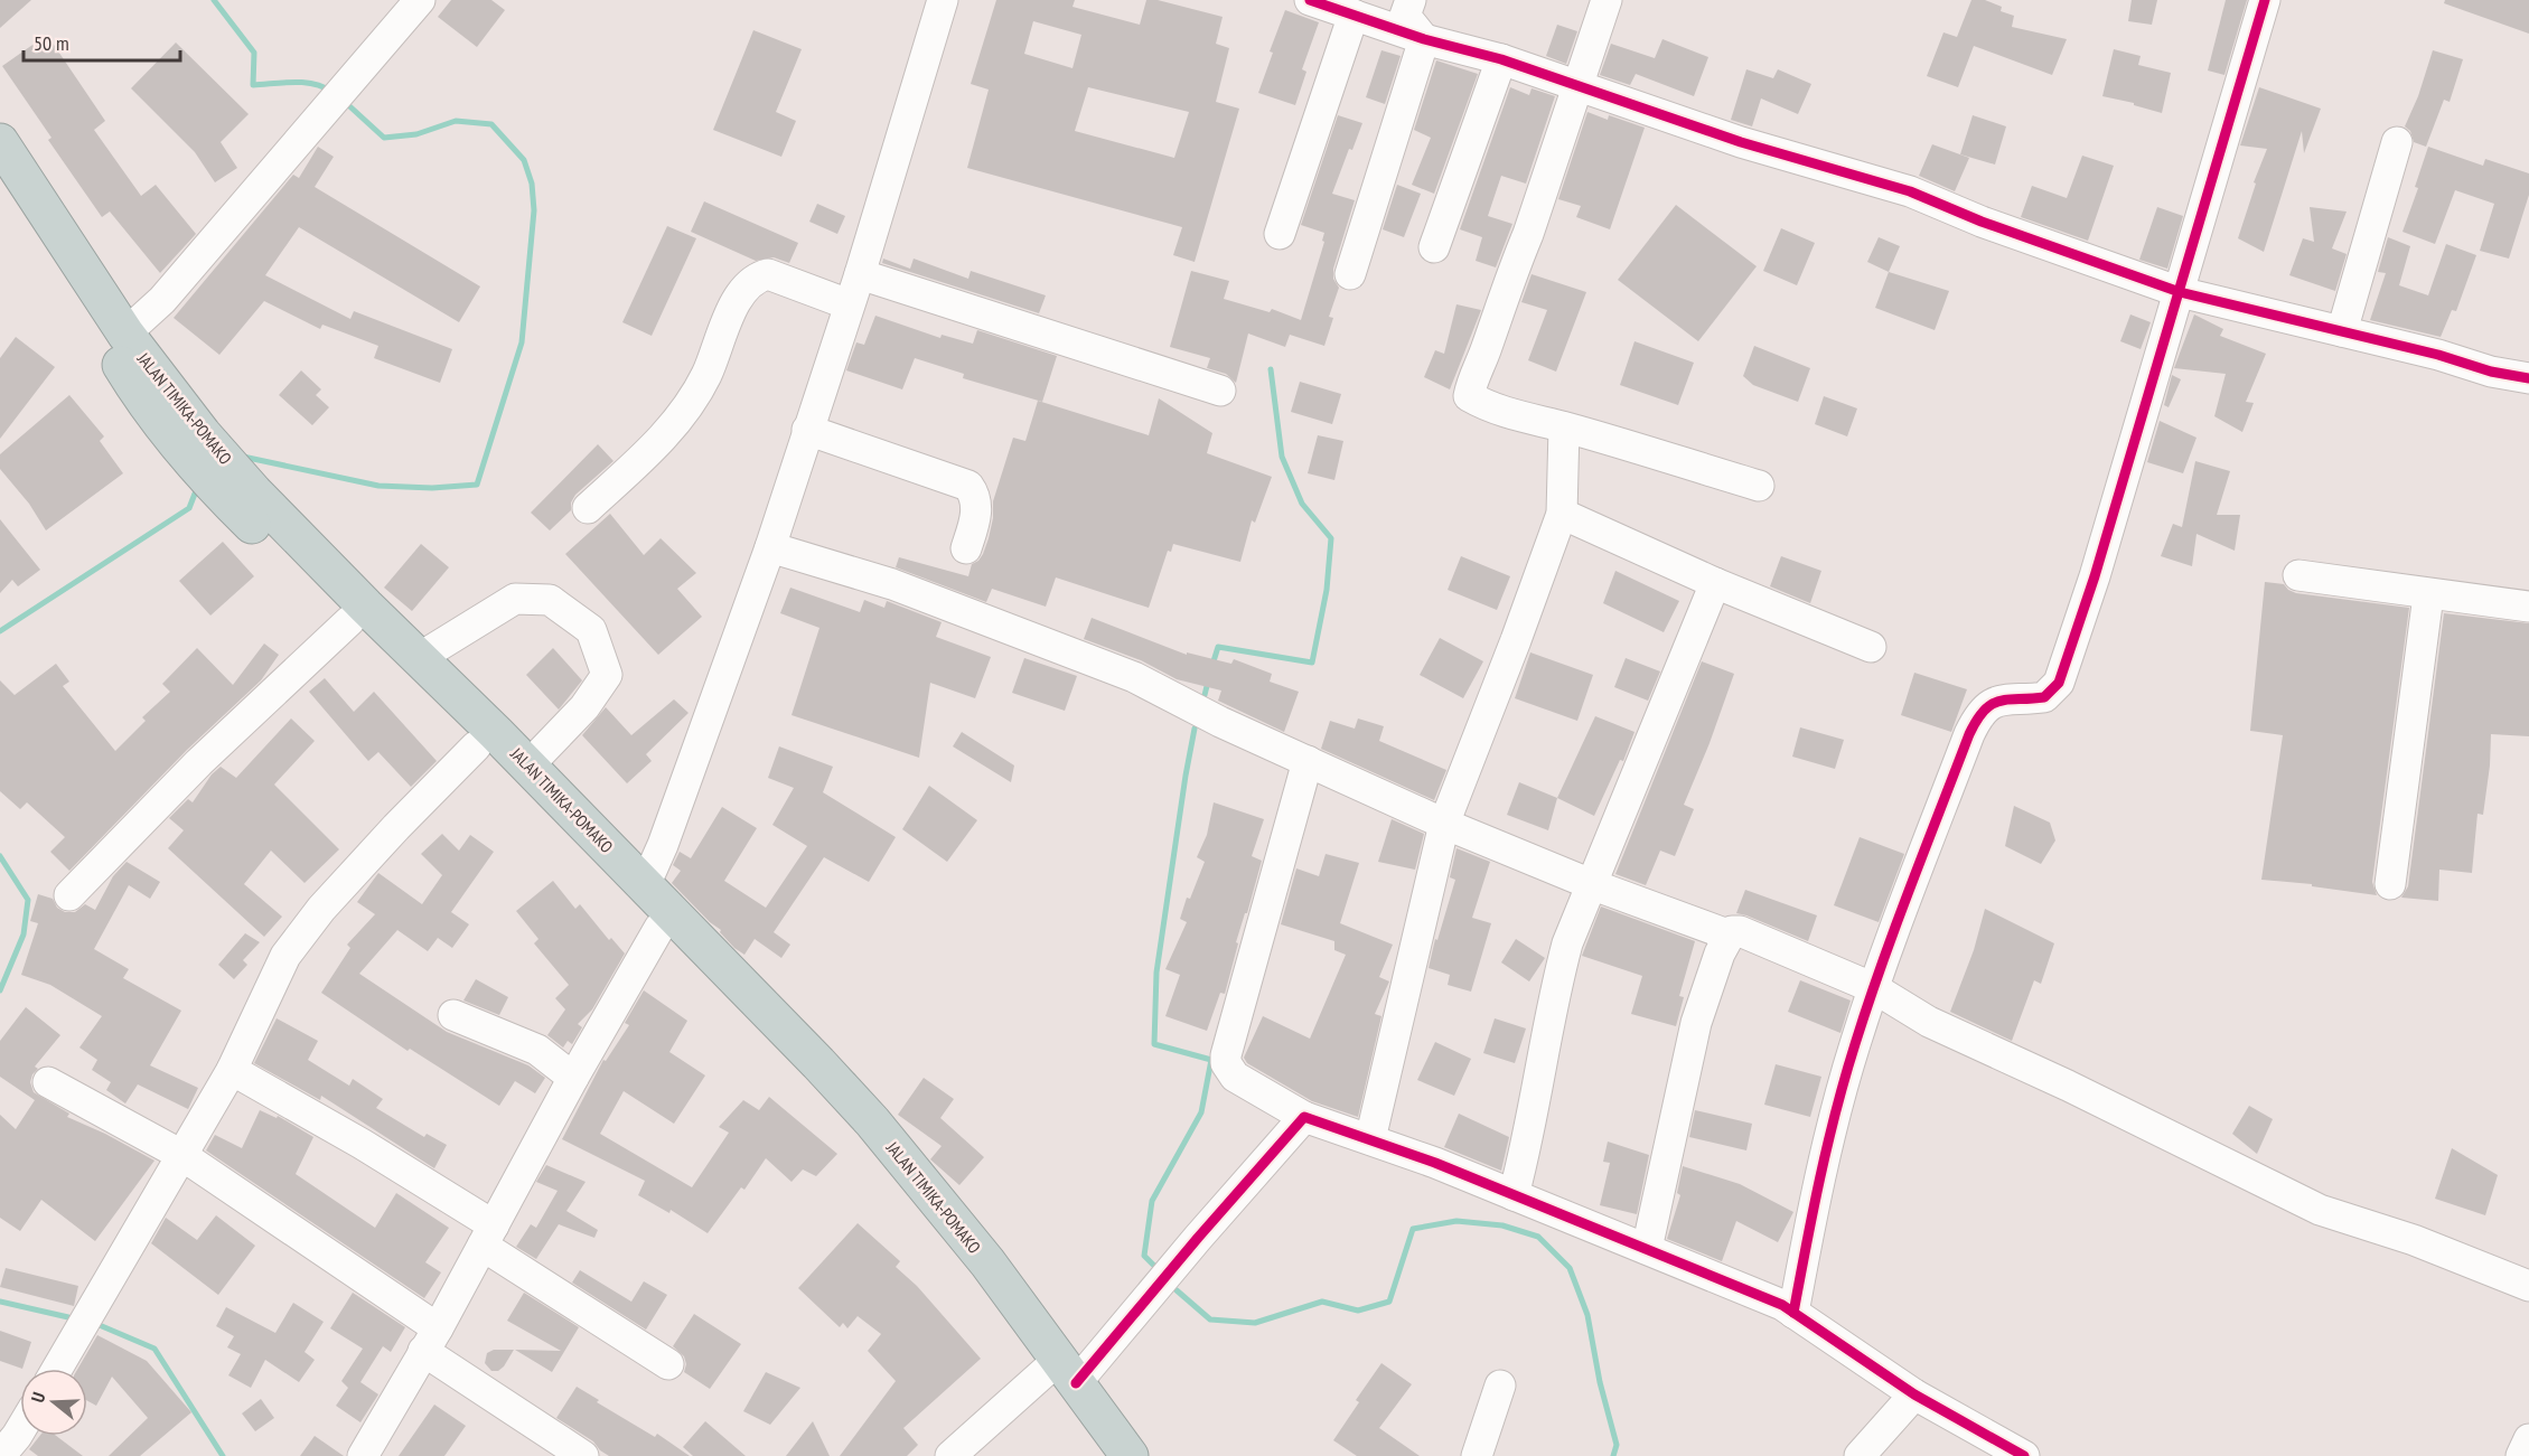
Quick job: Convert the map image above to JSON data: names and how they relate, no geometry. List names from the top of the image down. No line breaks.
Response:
{"streets":{"highway":["JALAN TIMIKA-POMAKO"]},"scale_bar":"50 m","north":"left"}
